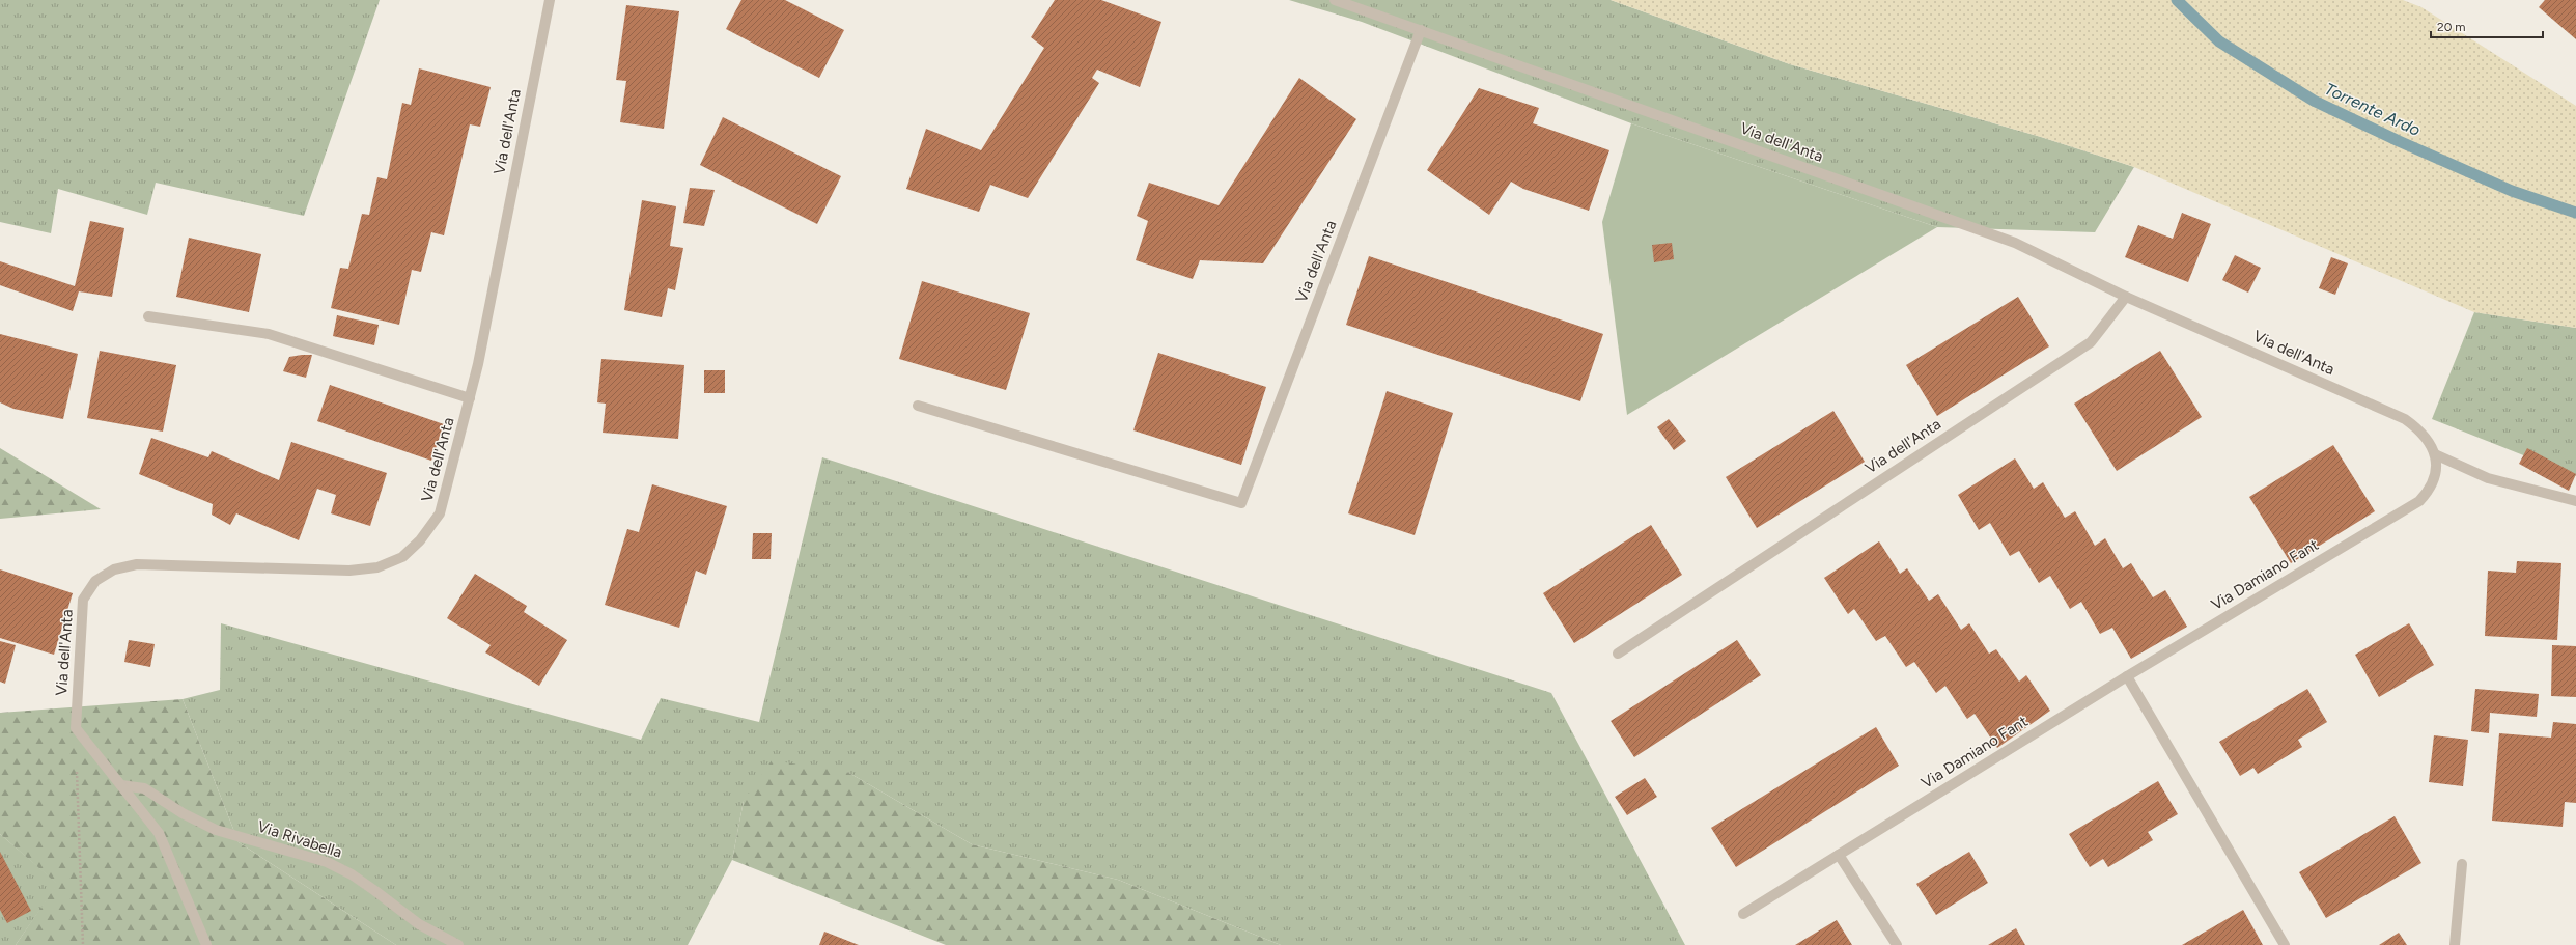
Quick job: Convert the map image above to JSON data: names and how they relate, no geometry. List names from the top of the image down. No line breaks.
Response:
{"streets":{"street":["Via dell'Anta","Via Damiano Fant","Via Rivabella"]},"crossings":[["Via dell'Anta","Via Damiano Fant"]],"water":["Torrente Ardo"],"scale_bar":"20 m"}
